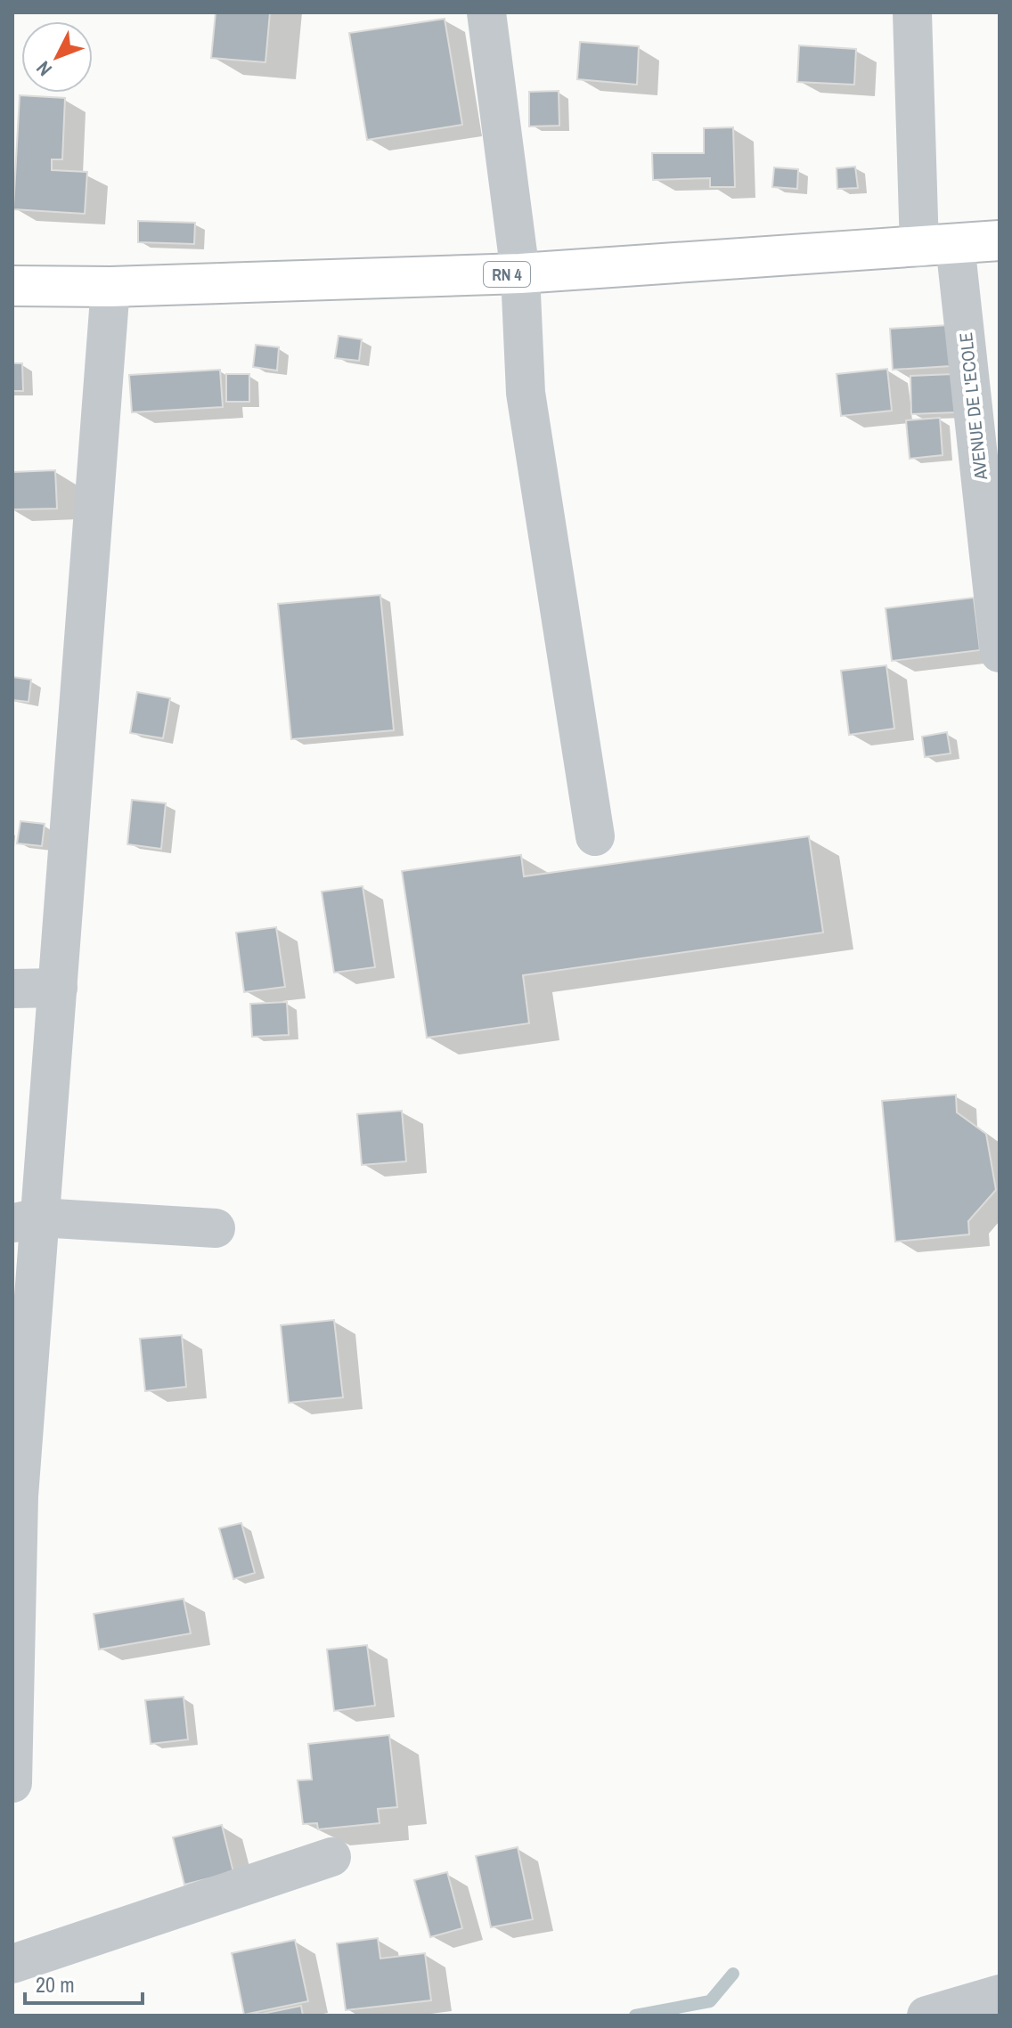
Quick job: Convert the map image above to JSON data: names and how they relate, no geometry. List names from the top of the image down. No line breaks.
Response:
{"streets":{"highway":["RN 4"],"street":["AVENUE DE L'ECOLE"]},"crossings":[["RN 4","AVENUE DE L'ECOLE"]],"scale_bar":"20 m","north":"bottom left"}
